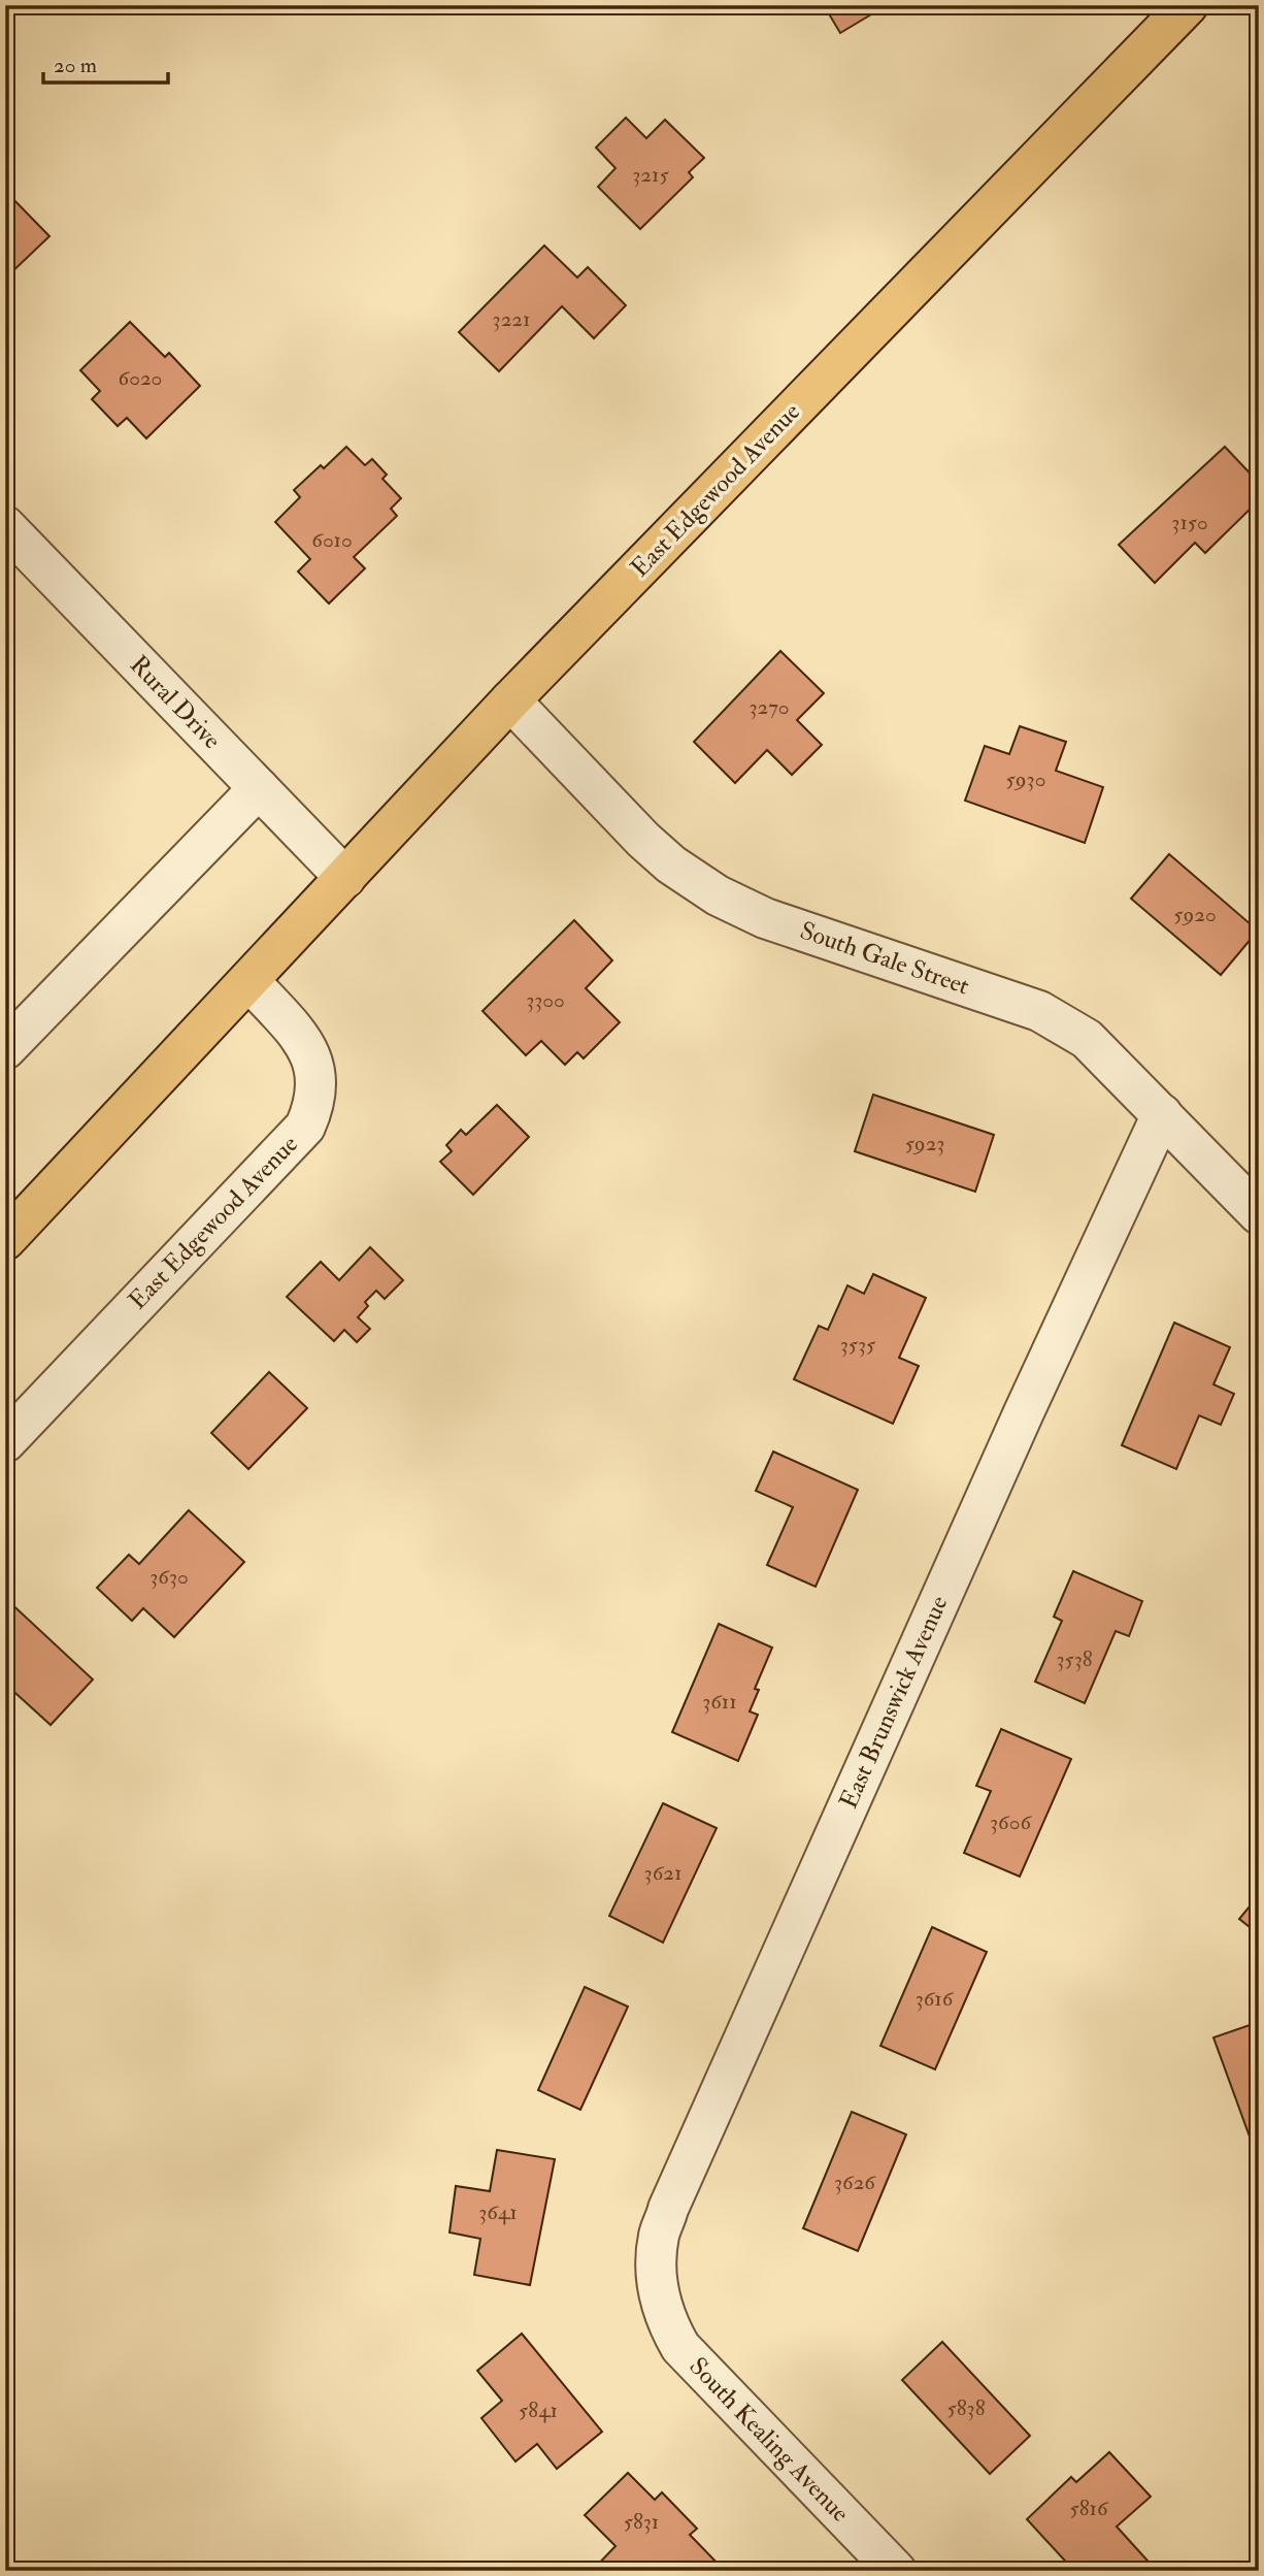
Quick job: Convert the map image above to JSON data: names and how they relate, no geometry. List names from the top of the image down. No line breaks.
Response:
{"streets":{"main road":["East Edgewood Avenue"],"street":["Rural Drive","South Gale Street","East Brunswick Avenue","South Kealing Avenue"]},"crossings":[["East Edgewood Avenue","Rural Drive"],["East Edgewood Avenue","South Gale Street"],["South Gale Street","East Brunswick Avenue"],["East Brunswick Avenue","South Kealing Avenue"]],"house_numbers":["3215","3221","6020","3150","6010","3270","5930","5920","3300","5923","3535","3630","3538","3611","3606","3621","3616","3626","3641","5838","5841","5816","5831"],"scale_bar":"20 m"}
